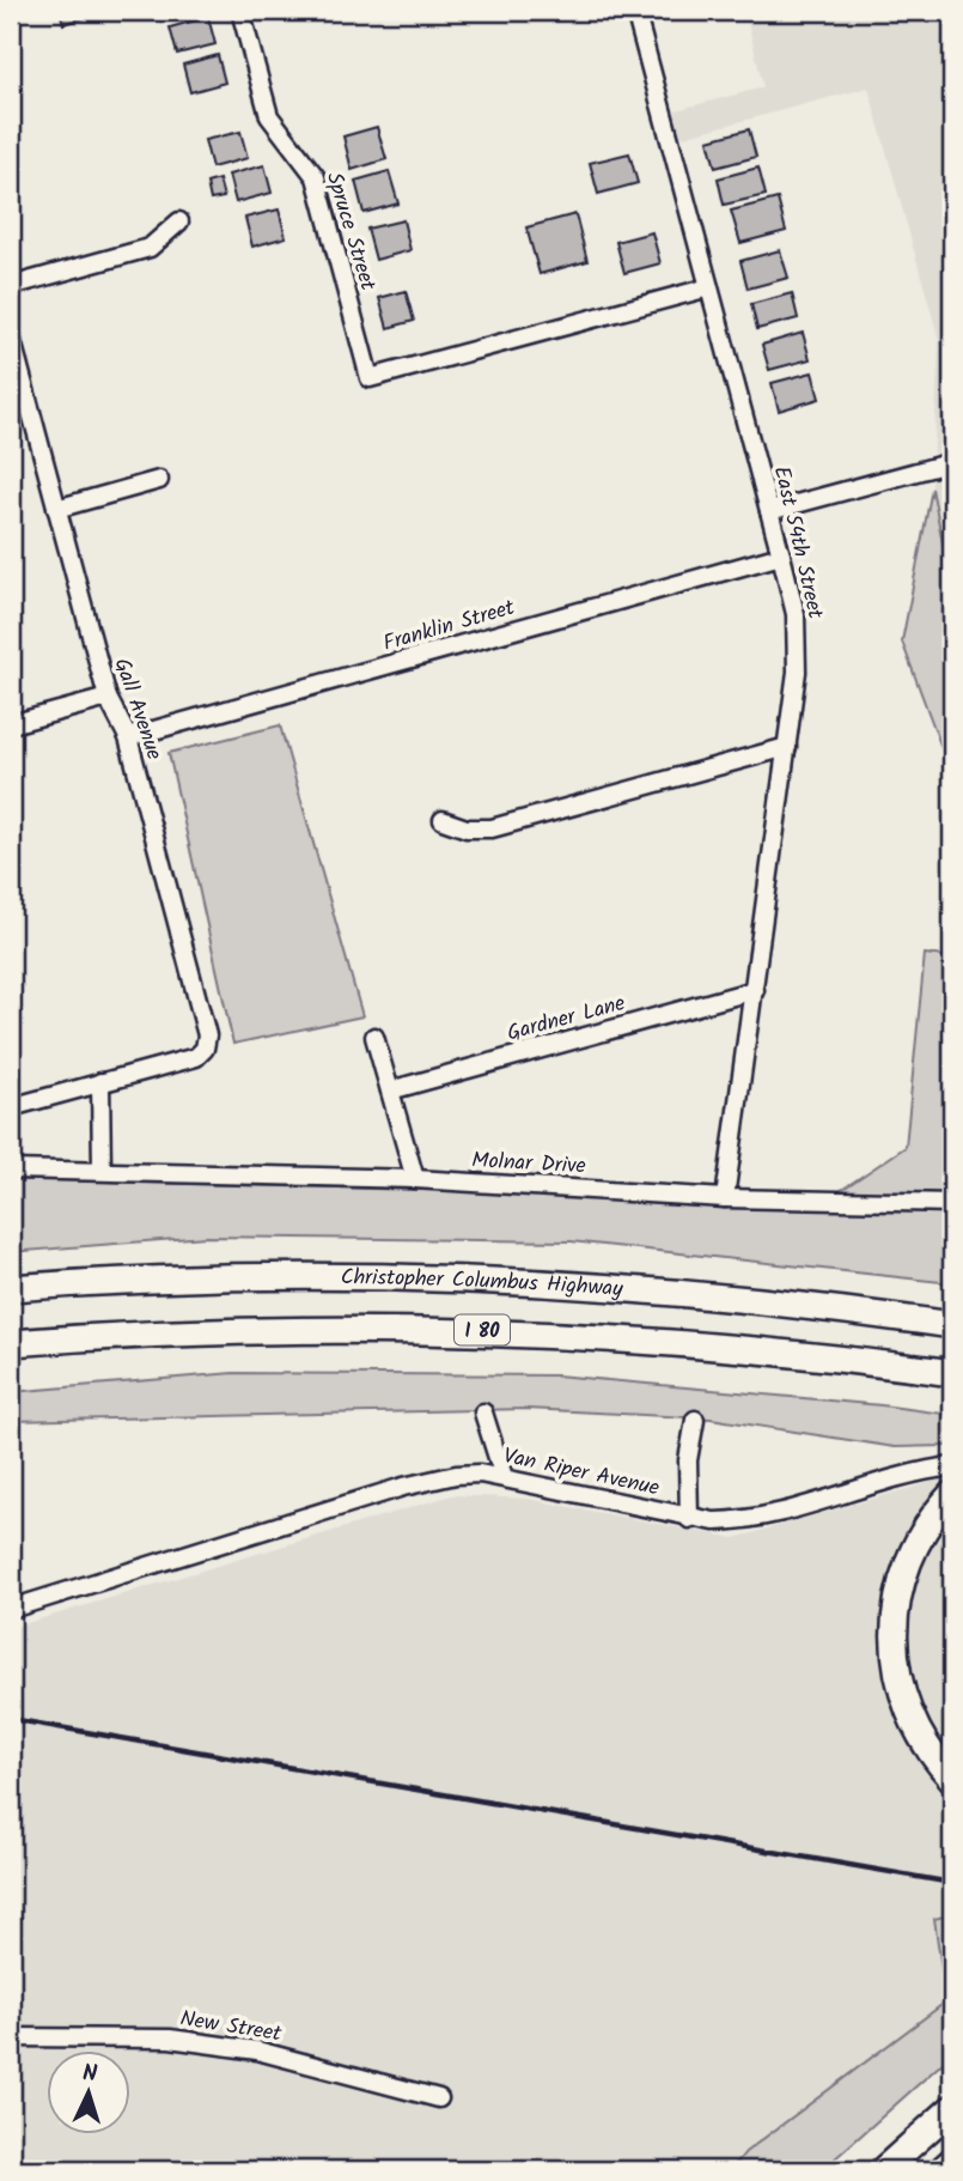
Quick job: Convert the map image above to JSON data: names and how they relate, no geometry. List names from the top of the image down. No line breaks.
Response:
{"streets":{"highway":["Christopher Columbus Highway","I 80"],"street":["Spruce Street","East 54th Street","Franklin Street","Gall Avenue","Gardner Lane","Molnar Drive","Van Riper Avenue","New Street"]},"crossings":[["Spruce Street","East 54th Street"],["East 54th Street","Franklin Street"],["East 54th Street","Gardner Lane"],["East 54th Street","Molnar Drive"],["Franklin Street","Gall Avenue"]],"north":"top"}
